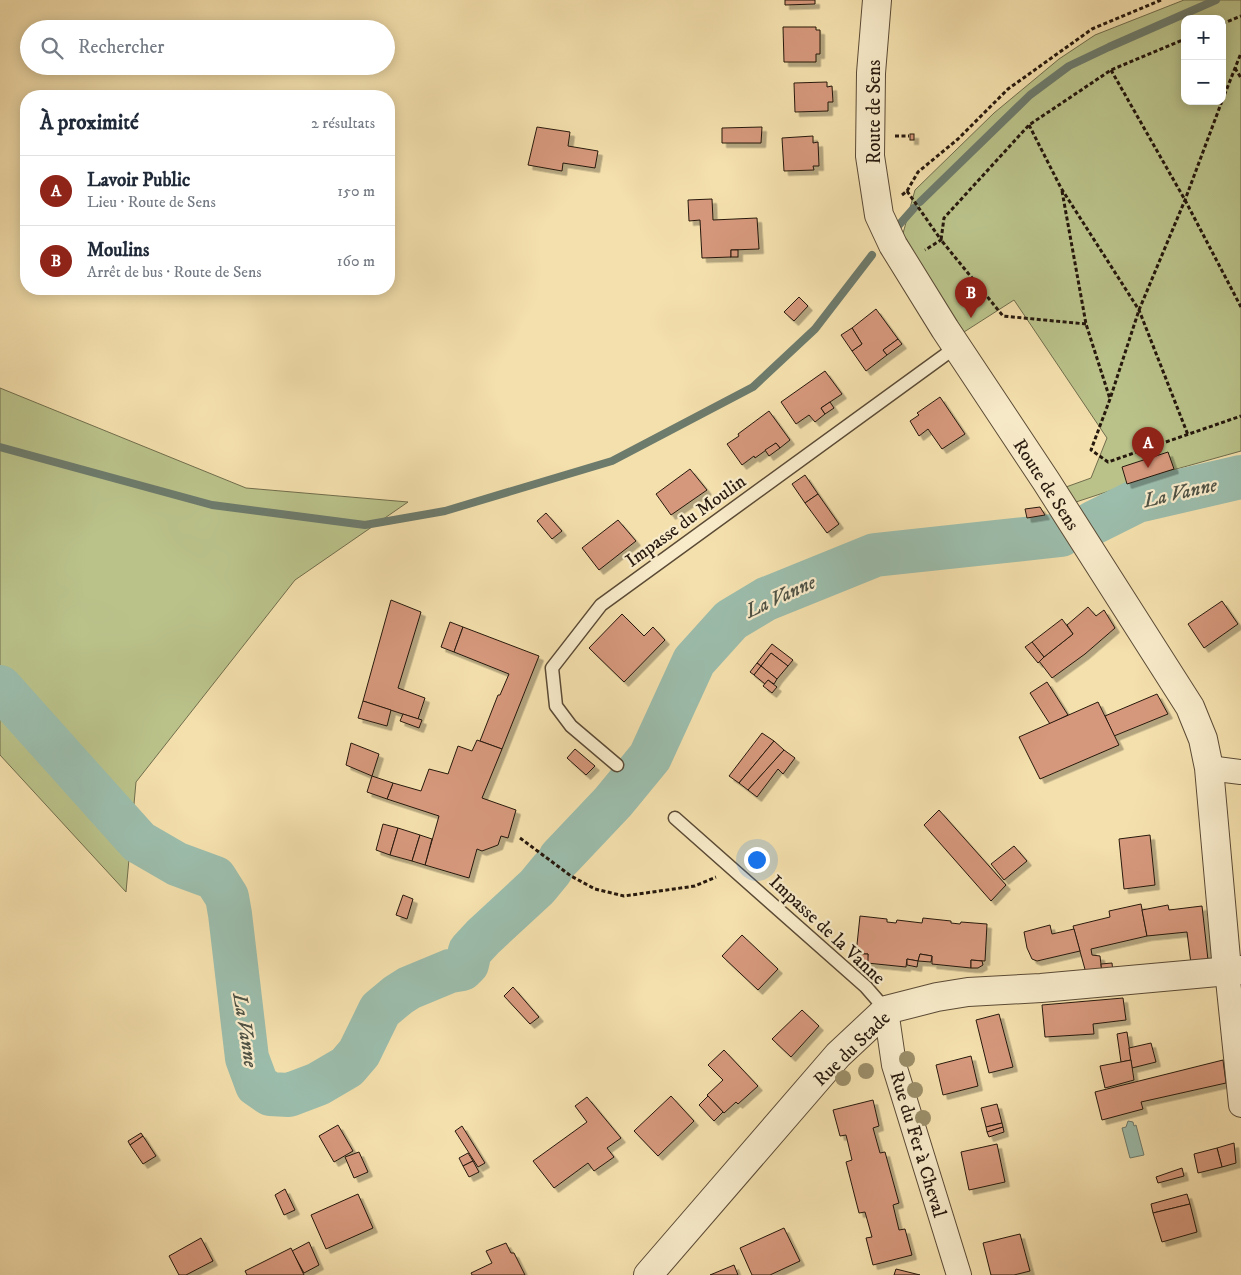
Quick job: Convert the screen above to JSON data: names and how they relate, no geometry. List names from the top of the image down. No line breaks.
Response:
{"streets":{"street":["Route de Sens","Rue du Stade","Rue du Fer à Cheval"],"lane":["Impasse du Moulin","Impasse de la Vanne"]},"crossings":[["Route de Sens","Impasse du Moulin"],["Route de Sens","Rue du Stade"],["Impasse de la Vanne","Rue du Stade"],["Impasse de la Vanne","Rue du Fer à Cheval"],["Rue du Stade","Rue du Fer à Cheval"]],"water":["La Vanne"],"page":{"map_buttons":["+","−"],"search":"Rechercher","heading":["À proximité","2 résultats"],"list":[{"mark":"A","name":"Lavoir Public","note":"Lieu · Route de Sens","value":"150 m"},{"mark":"B","name":"Moulins","note":"Arrêt de bus · Route de Sens","value":"160 m"}],"pins":["B","A"]}}
